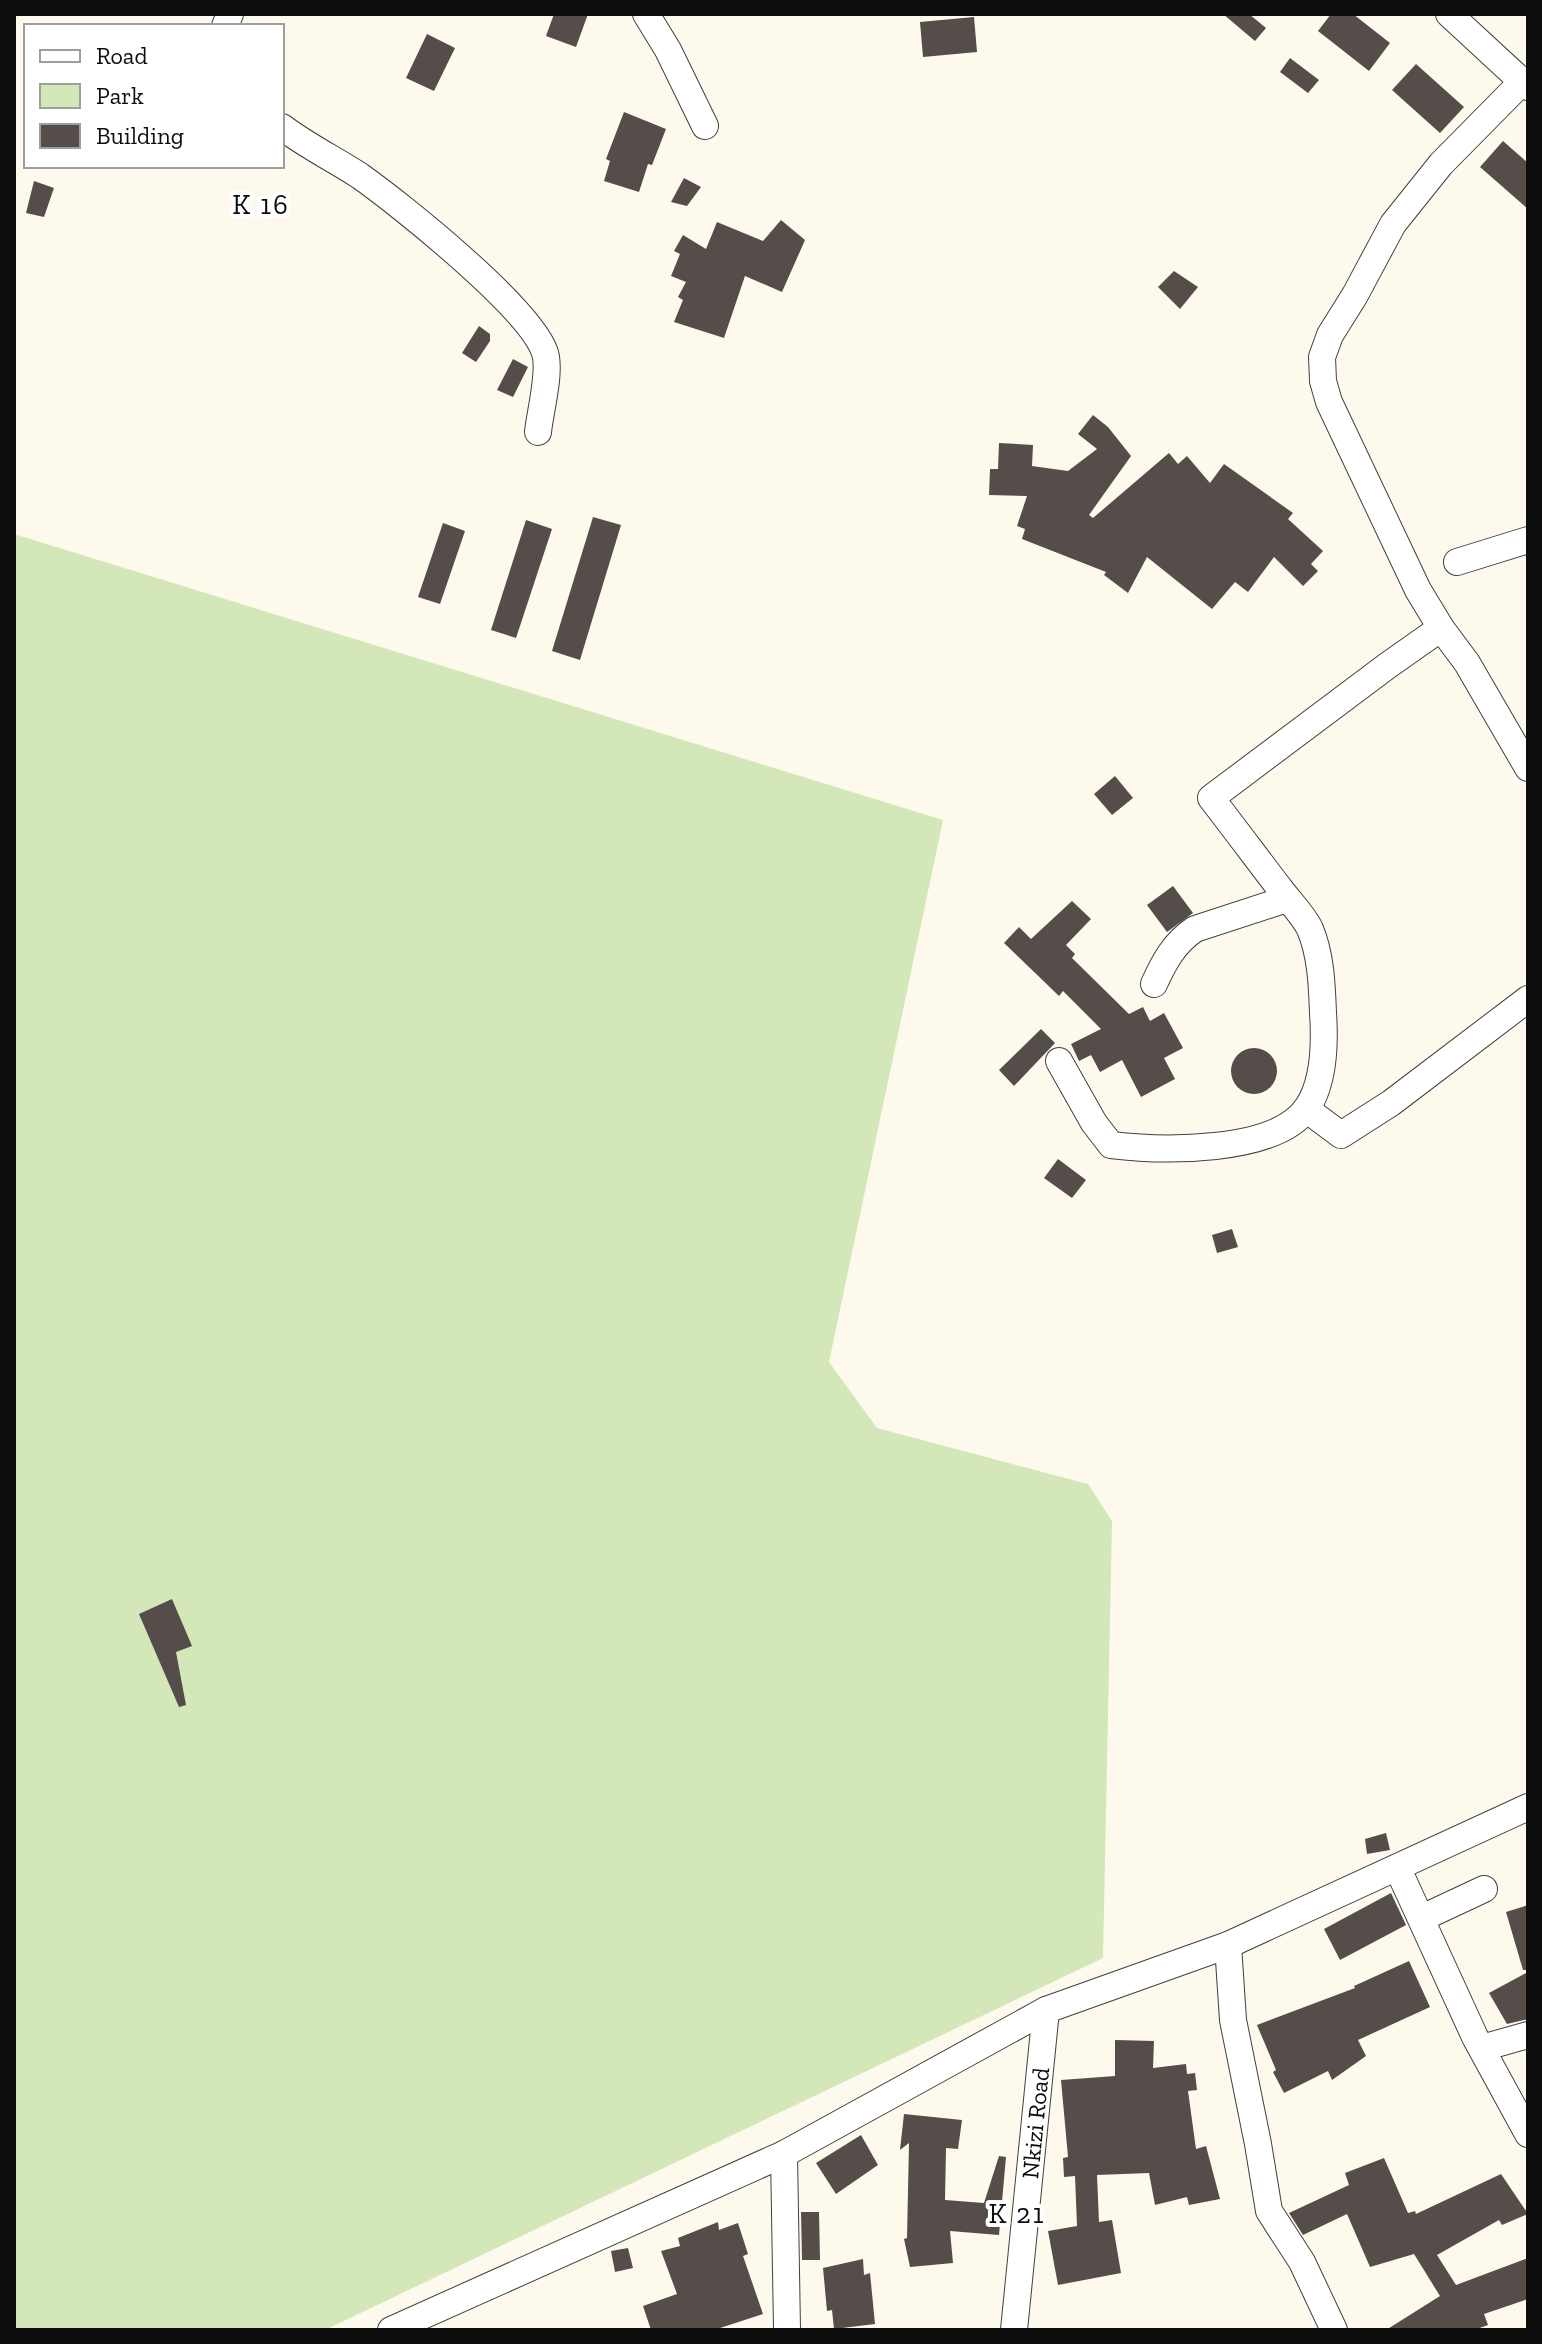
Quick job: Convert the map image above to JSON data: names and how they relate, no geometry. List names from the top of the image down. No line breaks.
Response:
{"streets":{"street":["Nkizi Road"]},"districts":["K 16","K 21"],"legend":["Road","Park","Building"]}
